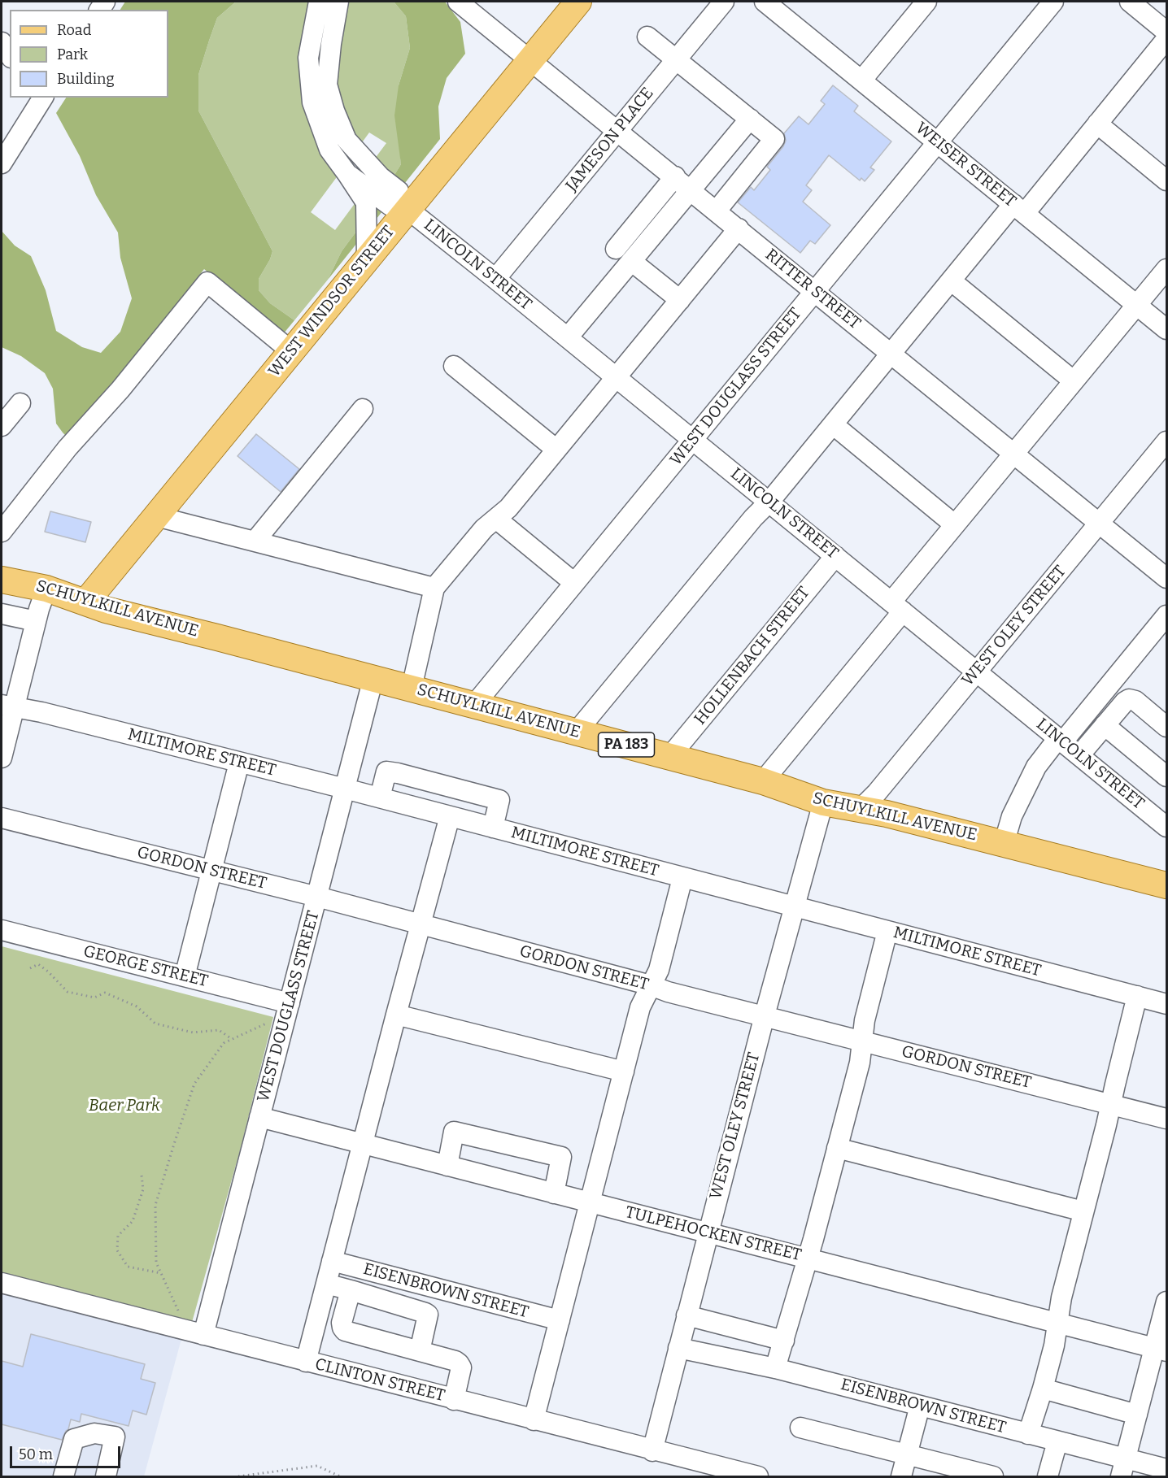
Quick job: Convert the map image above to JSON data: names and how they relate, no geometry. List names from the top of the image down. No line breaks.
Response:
{"streets":{"main road":["WEST WINDSOR STREET","SCHUYLKILL AVENUE","PA 183"],"street":["JAMESON PLACE","WEISER STREET","LINCOLN STREET","RITTER STREET","WEST DOUGLASS STREET","WEST OLEY STREET","HOLLENBACH STREET","MILTIMORE STREET","GORDON STREET","GEORGE STREET","TULPEHOCKEN STREET","EISENBROWN STREET","CLINTON STREET"]},"crossings":[["JAMESON PLACE","LINCOLN STREET"],["JAMESON PLACE","RITTER STREET"],["WEISER STREET","WEST DOUGLASS STREET"],["LINCOLN STREET","WEST WINDSOR STREET"],["LINCOLN STREET","WEST DOUGLASS STREET"],["LINCOLN STREET","WEST OLEY STREET"],["LINCOLN STREET","HOLLENBACH STREET"],["RITTER STREET","WEST WINDSOR STREET"],["RITTER STREET","WEST DOUGLASS STREET"],["RITTER STREET","WEST OLEY STREET"],["WEST WINDSOR STREET","SCHUYLKILL AVENUE"],["WEST DOUGLASS STREET","SCHUYLKILL AVENUE"],["WEST DOUGLASS STREET","MILTIMORE STREET"],["WEST DOUGLASS STREET","GORDON STREET"],["WEST DOUGLASS STREET","GEORGE STREET"],["WEST DOUGLASS STREET","TULPEHOCKEN STREET"],["WEST DOUGLASS STREET","CLINTON STREET"],["SCHUYLKILL AVENUE","WEST OLEY STREET"],["SCHUYLKILL AVENUE","HOLLENBACH STREET"],["WEST OLEY STREET","MILTIMORE STREET"],["WEST OLEY STREET","GORDON STREET"],["WEST OLEY STREET","TULPEHOCKEN STREET"],["WEST OLEY STREET","EISENBROWN STREET"],["WEST OLEY STREET","CLINTON STREET"]],"parks":["Baer Park"],"legend":["Road","Park","Building"],"scale_bar":"50 m"}
